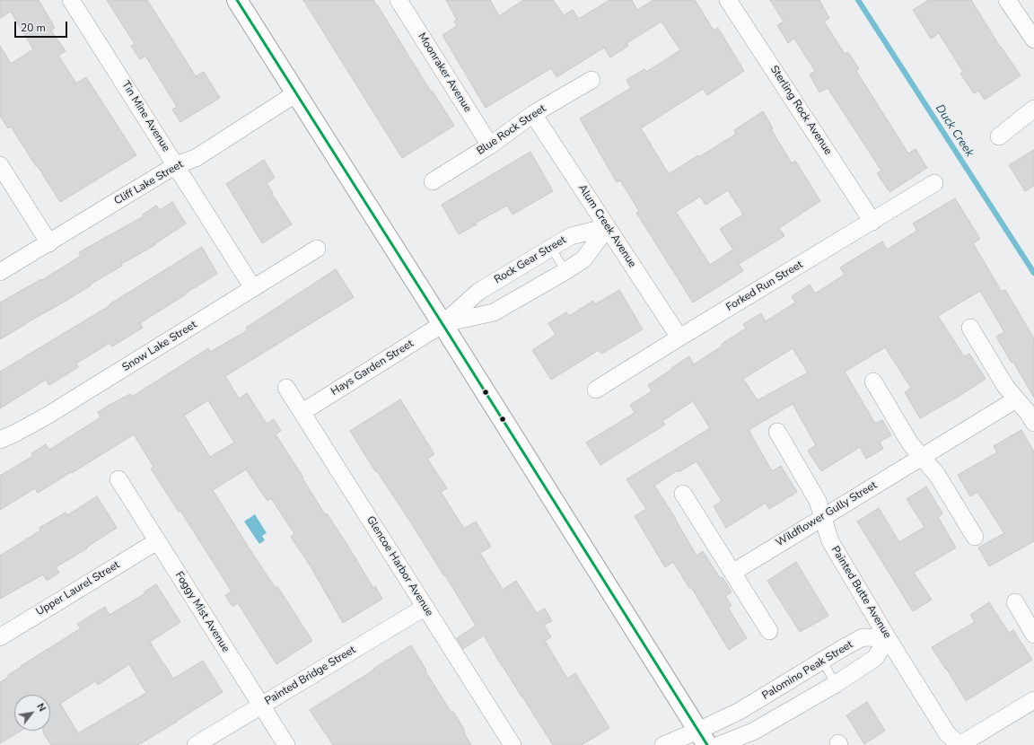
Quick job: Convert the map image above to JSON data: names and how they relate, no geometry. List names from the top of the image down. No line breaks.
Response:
{"streets":{"street":["Moonraker Avenue","Sterling Rock Avenue","Tin Mine Avenue","Blue Rock Street","Cliff Lake Street","Alum Creek Avenue","Rock Gear Street","Forked Run Street","Snow Lake Street","Hays Garden Street","Wildflower Gully Street","Glencoe Harbor Avenue","Upper Laurel Street","Painted Butte Avenue","Foggy Mist Avenue","Palomino Peak Street","Painted Bridge Street"]},"crossings":[["Moonraker Avenue","Blue Rock Street"],["Sterling Rock Avenue","Forked Run Street"],["Tin Mine Avenue","Cliff Lake Street"],["Tin Mine Avenue","Snow Lake Street"],["Blue Rock Street","Alum Creek Avenue"],["Alum Creek Avenue","Rock Gear Street"],["Alum Creek Avenue","Forked Run Street"],["Rock Gear Street","Hays Garden Street"],["Hays Garden Street","Glencoe Harbor Avenue"],["Wildflower Gully Street","Painted Butte Avenue"],["Glencoe Harbor Avenue","Painted Bridge Street"],["Upper Laurel Street","Foggy Mist Avenue"],["Painted Butte Avenue","Palomino Peak Street"],["Foggy Mist Avenue","Painted Bridge Street"]],"water":["Duck Creek"],"scale_bar":"20 m","north":"top right"}
